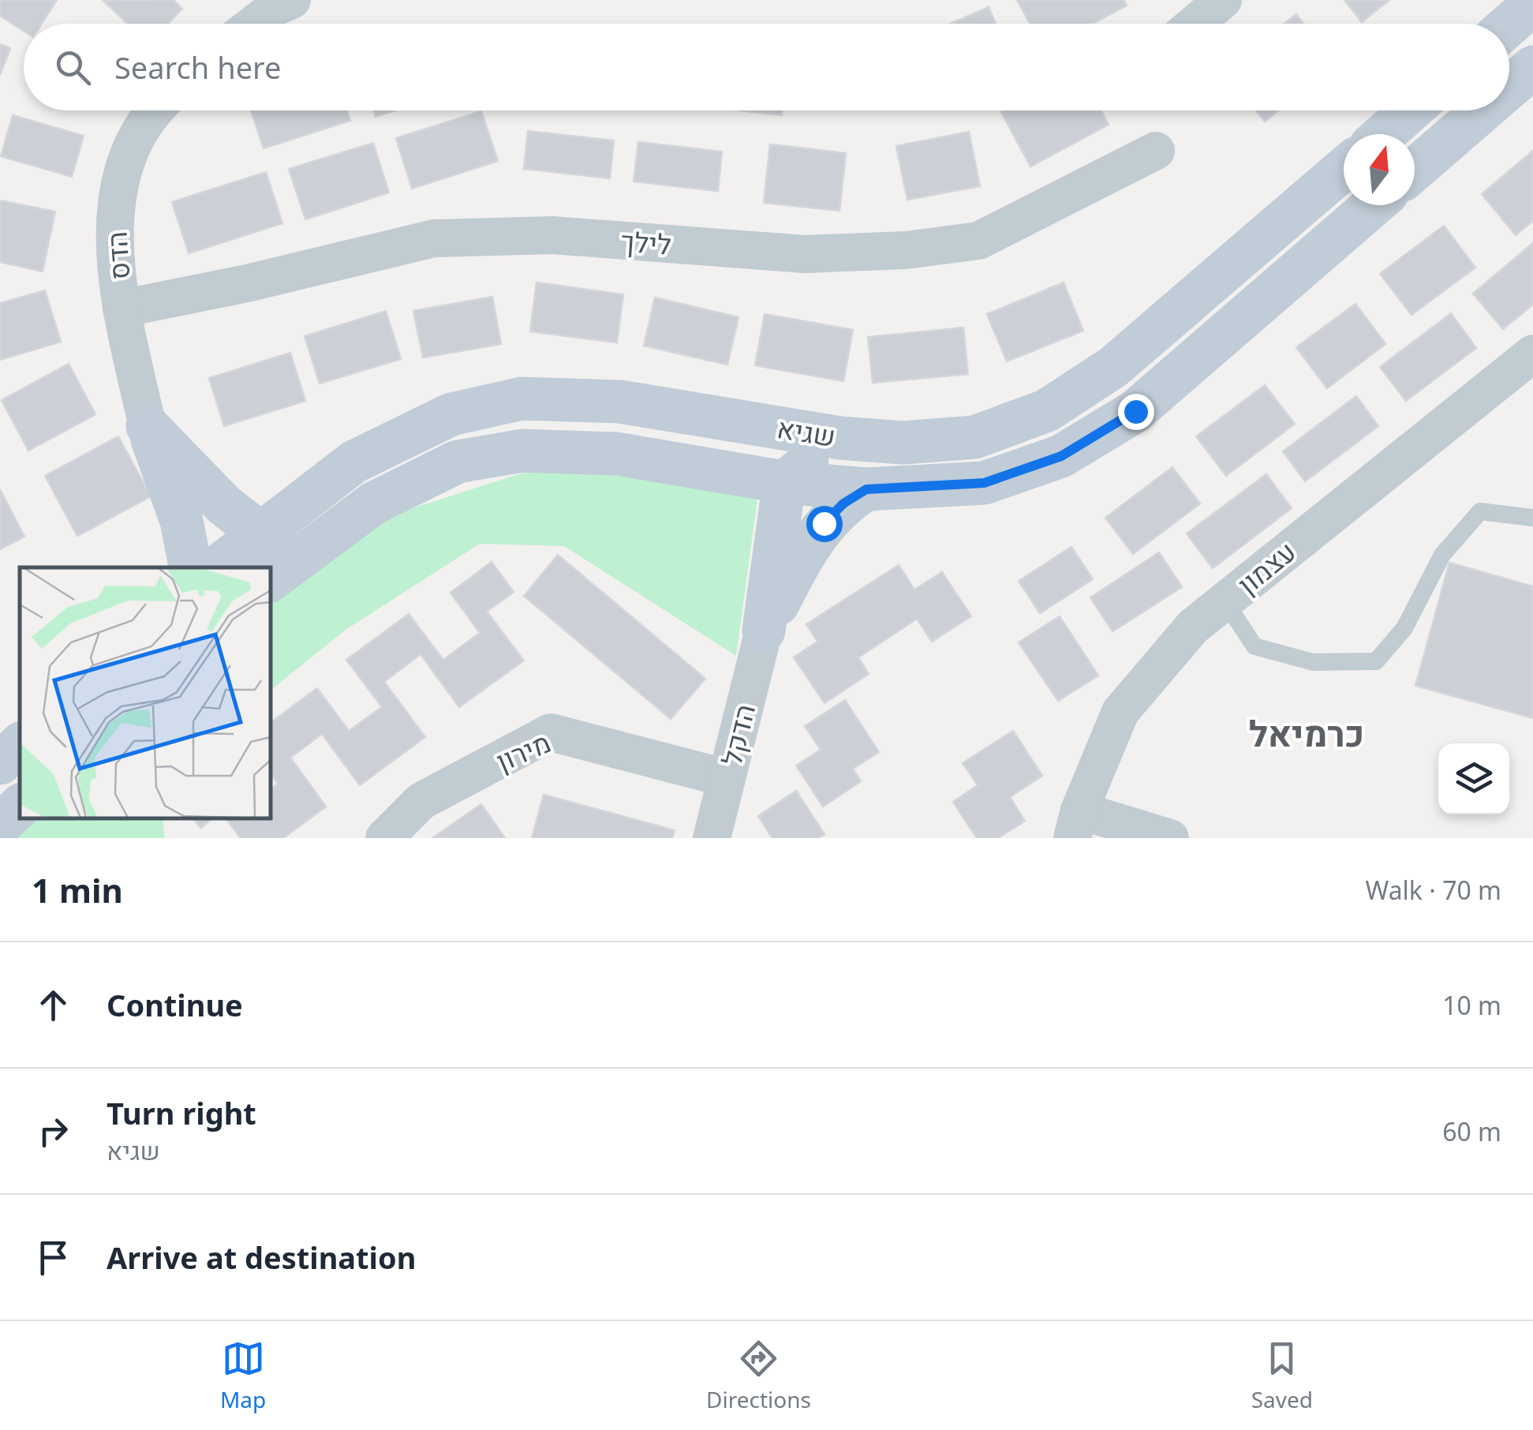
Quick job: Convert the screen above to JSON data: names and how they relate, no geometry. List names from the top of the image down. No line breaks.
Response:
{"streets":{"street":["לילך","הדס","שגיא","עצמון","הדקל","מירון"]},"crossings":[["לילך","הדס"],["הדקל","מירון"]],"districts":["כרמיאל"],"north":"top","page":{"search":"Search here","heading":["1 min","Walk · 70 m"],"list":[["Continue","10 m"],["Turn right","שגיא","60 m"],"Arrive at destination"],"nav":["Map","Directions","Saved"]}}
